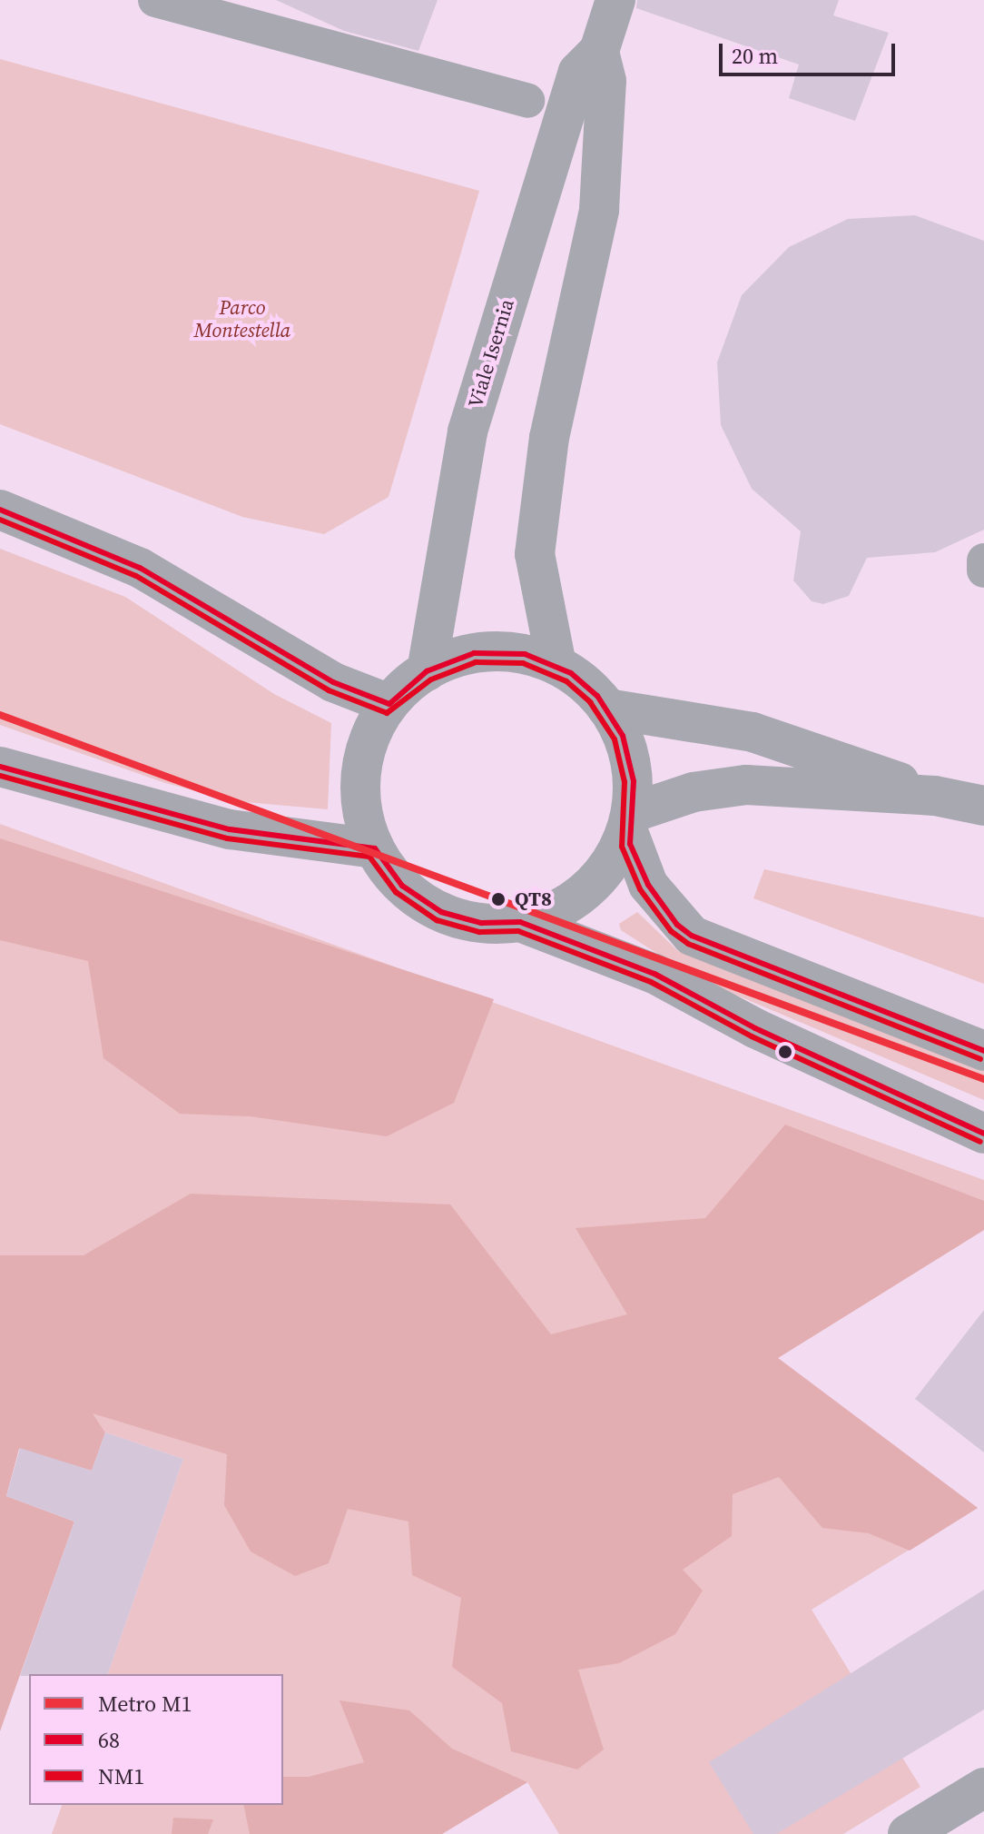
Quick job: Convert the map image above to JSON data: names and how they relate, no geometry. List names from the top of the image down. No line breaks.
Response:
{"streets":{"street":["Viale Isernia"]},"parks":["Parco Montestella"],"places":["QT8"],"lines":["transit line 68","transit line NM1","metro line M1"],"legend":["Metro M1","68","NM1"],"scale_bar":"20 m"}
